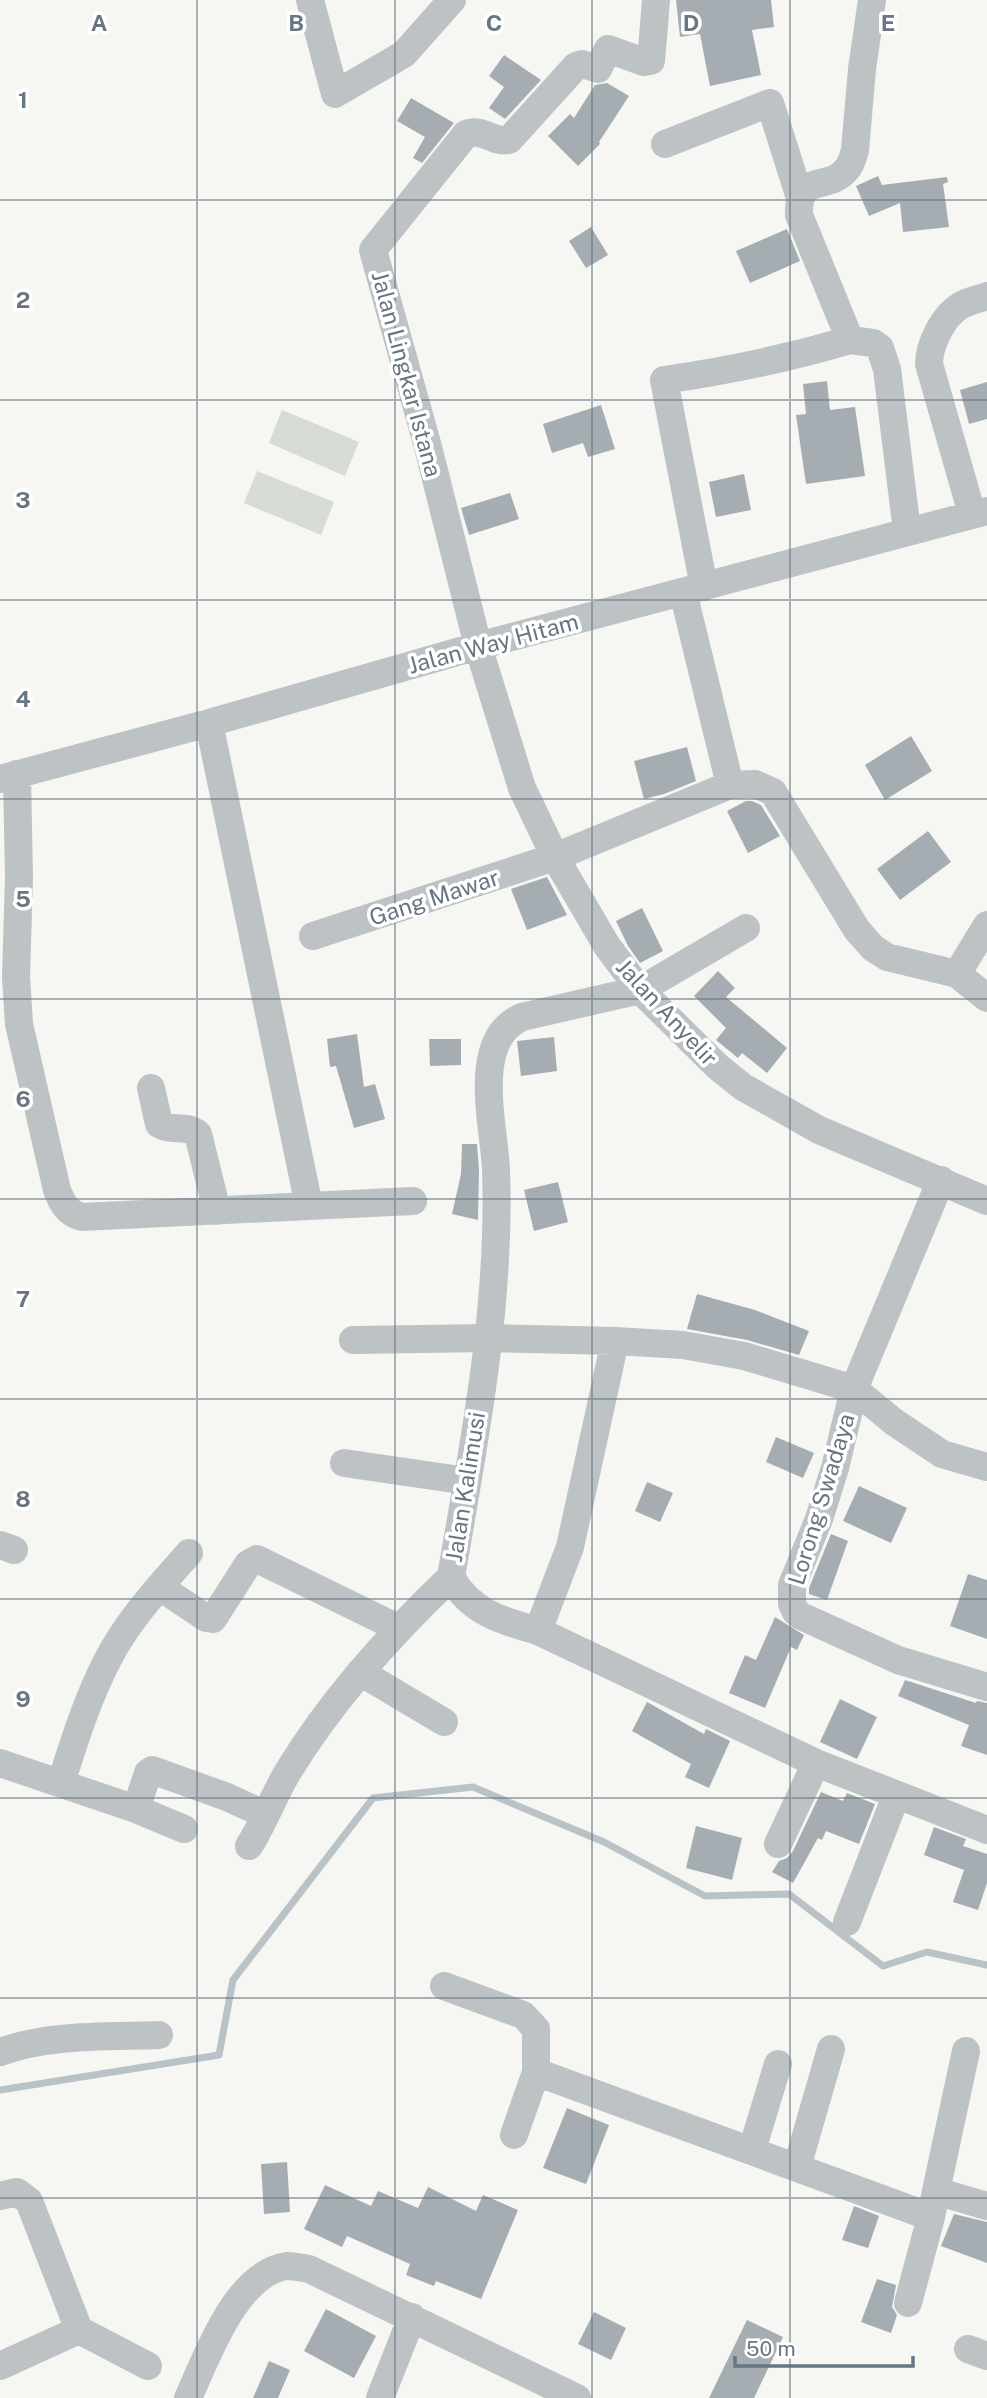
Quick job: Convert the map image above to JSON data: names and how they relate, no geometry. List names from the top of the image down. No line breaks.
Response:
{"streets":{"street":["Jalan Lingkar Istana","Jalan Way Hitam","Gang Mawar","Jalan Anyelir","Jalan Kalimusi","Lorong Swadaya"]},"crossings":[["Jalan Lingkar Istana","Jalan Way Hitam"],["Jalan Lingkar Istana","Jalan Anyelir"],["Jalan Way Hitam","Jalan Anyelir"],["Gang Mawar","Jalan Anyelir"],["Jalan Anyelir","Jalan Kalimusi"],["Jalan Anyelir","Lorong Swadaya"]],"scale_bar":"50 m","grid":{"columns":["A","B","C","D","E"],"rows":["1","2","3","4","5","6","7","8","9"]}}
